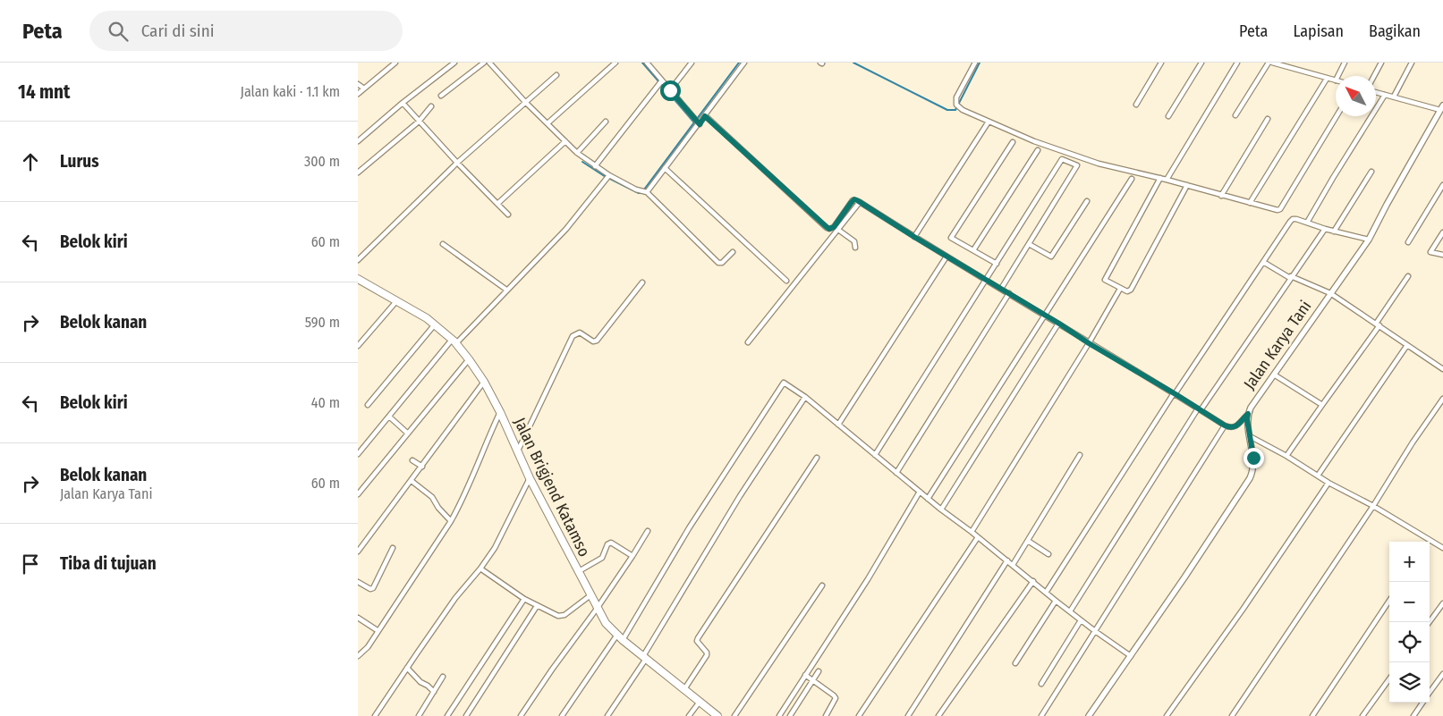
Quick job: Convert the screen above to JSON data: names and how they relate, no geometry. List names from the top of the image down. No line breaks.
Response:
{"streets":{"highway":["Jalan Brigjend Katamso"],"street":["Jalan Karya Tani"]},"north":"top left","page":{"header":"Peta","search":"Cari di sini","nav":["Peta","Lapisan","Bagikan"],"heading":["14 mnt","Jalan kaki · 1.1 km"],"list":[["Lurus","300 m"],["Belok kiri","60 m"],["Belok kanan","590 m"],["Belok kiri","40 m"],["Belok kanan","Jalan Karya Tani","60 m"],"Tiba di tujuan"],"map_buttons":["+","−"]}}
